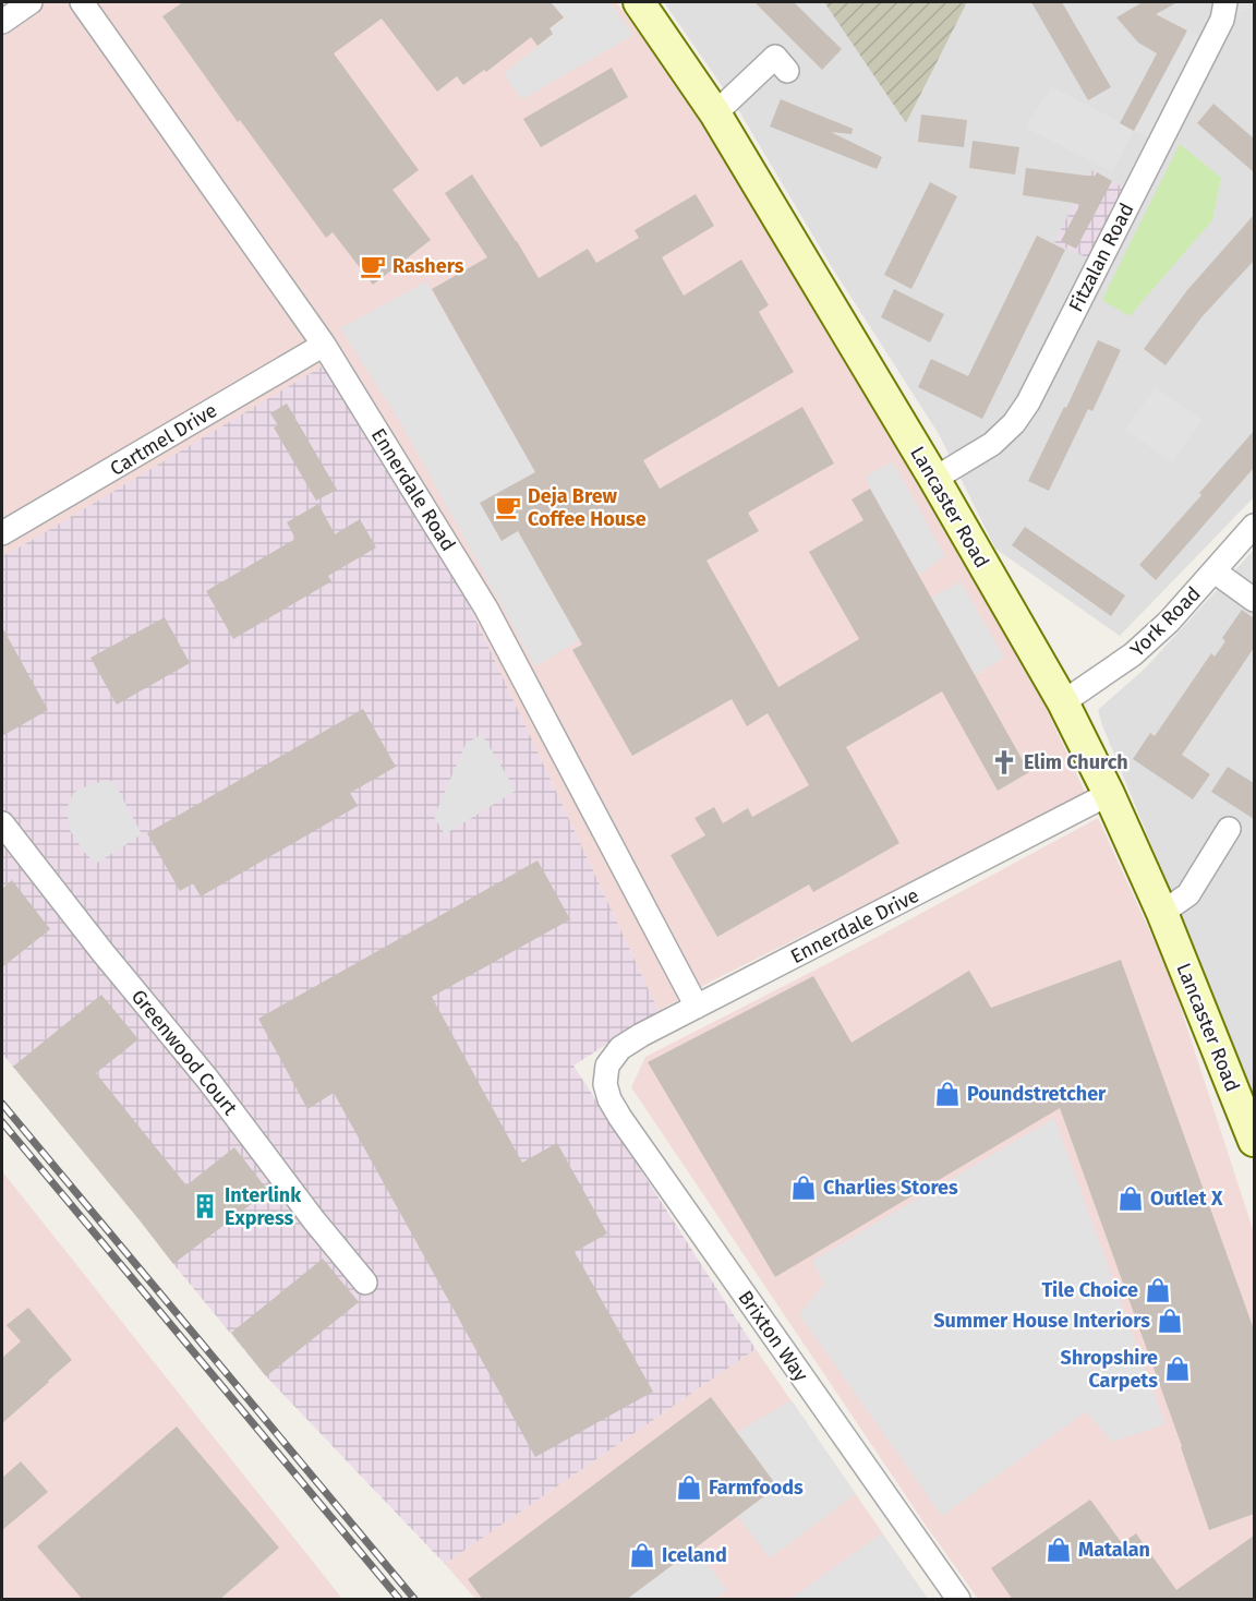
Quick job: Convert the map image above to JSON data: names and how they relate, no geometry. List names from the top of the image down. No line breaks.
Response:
{"streets":{"street":["Fitzalan Road","Cartmel Drive","Ennerdale Road","Lancaster Road","York Road","Ennerdale Drive","Greenwood Court","Brixton Way"]},"crossings":[["Fitzalan Road","Lancaster Road"],["Cartmel Drive","Ennerdale Road"],["Ennerdale Road","Ennerdale Drive"],["Lancaster Road","York Road"],["Lancaster Road","Ennerdale Drive"],["Ennerdale Drive","Brixton Way"]],"places":{"cafe":["Rashers","Deja Brew Coffee House"],"church":["Elim Church"],"shop":["Poundstretcher","Charlies Stores","Outlet X","Tile Choice","Summer House Interiors","Shropshire Carpets","Farmfoods","Matalan","Iceland"],"building":["Interlink Express"]}}
